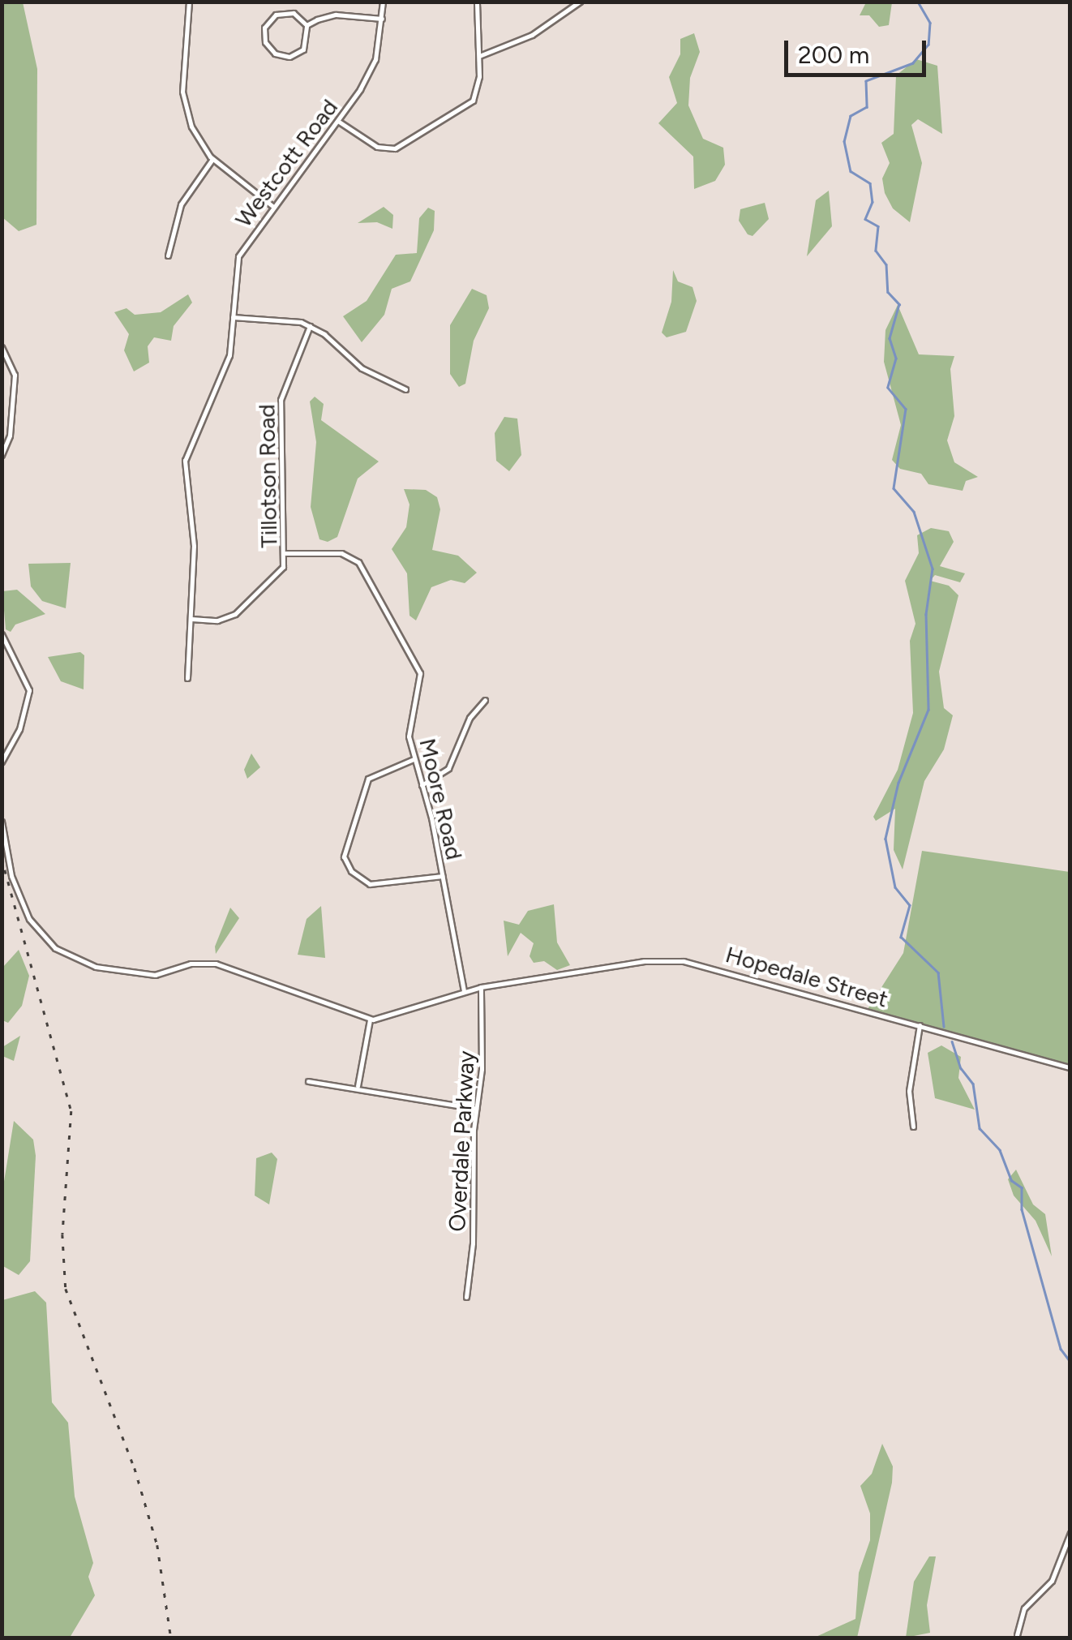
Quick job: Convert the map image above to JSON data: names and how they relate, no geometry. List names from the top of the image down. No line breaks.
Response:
{"streets":{"street":["Westcott Road","Tillotson Road","Moore Road","Hopedale Street","Overdale Parkway"]},"crossings":[["Westcott Road","Tillotson Road"],["Tillotson Road","Moore Road"],["Moore Road","Hopedale Street"],["Hopedale Street","Overdale Parkway"]],"scale_bar":"200 m"}
